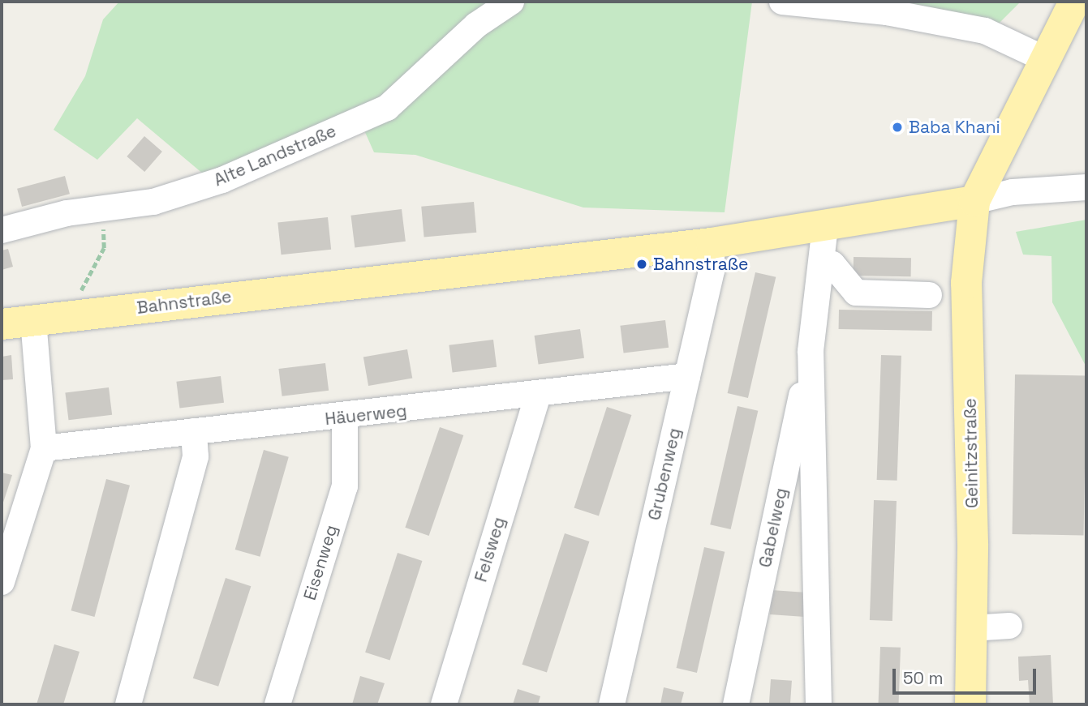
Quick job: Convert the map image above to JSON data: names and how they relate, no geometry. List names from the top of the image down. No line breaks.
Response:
{"streets":{"main road":["Bahnstraße","Geinitzstraße"],"street":["Alte Landstraße","Häuerweg","Grubenweg","Gabelweg","Felsweg","Eisenweg"]},"crossings":[["Bahnstraße","Geinitzstraße"],["Bahnstraße","Grubenweg"],["Bahnstraße","Gabelweg"],["Häuerweg","Grubenweg"],["Häuerweg","Felsweg"],["Häuerweg","Eisenweg"]],"places":["Baba Khani","Bahnstraße"],"scale_bar":"50 m"}
